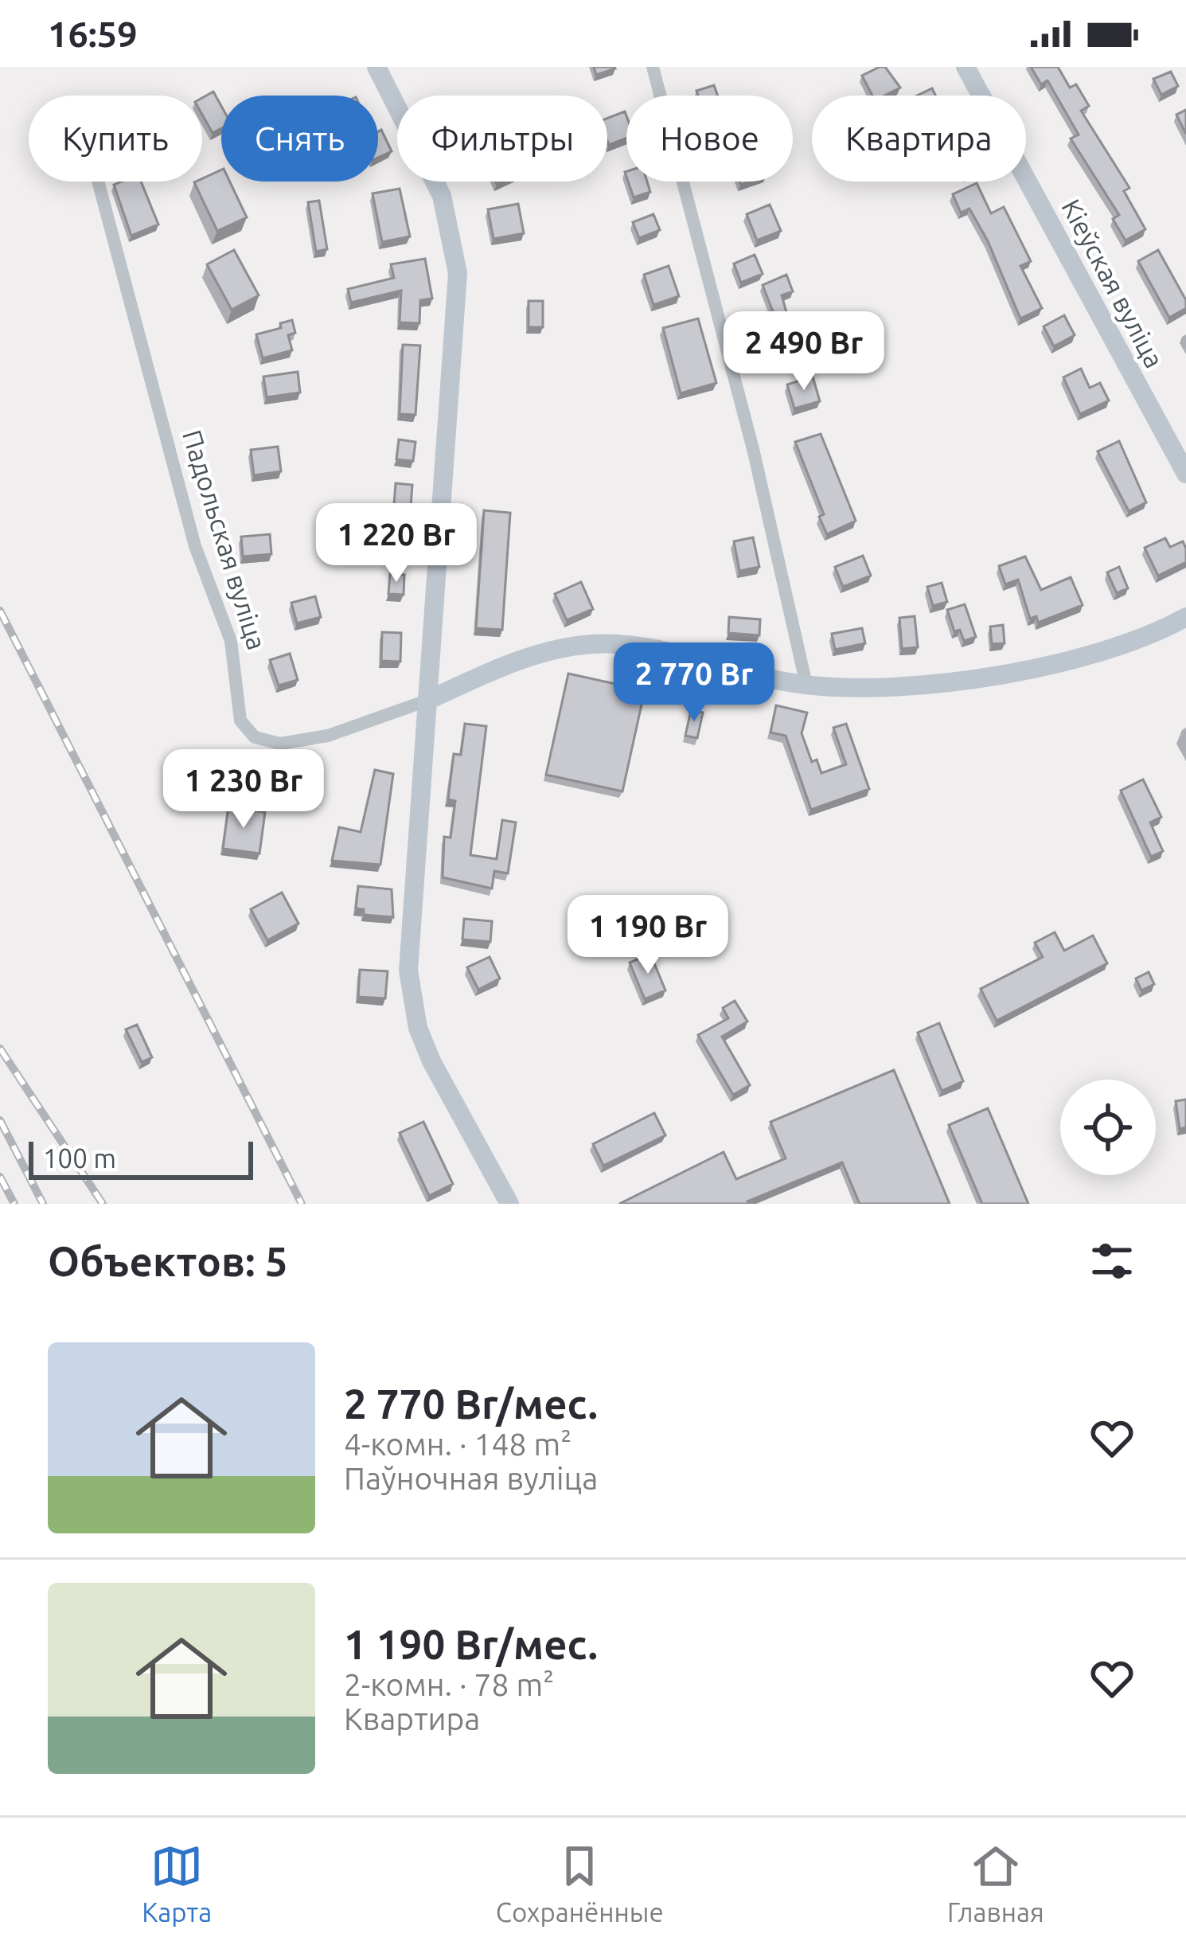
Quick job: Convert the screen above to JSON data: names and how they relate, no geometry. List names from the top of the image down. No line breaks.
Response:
{"streets":{"street":["Кіеўская вуліца","Падольская вуліца"]},"scale_bar":"100 m","page":{"status":"16:59","chip":["Купить","Снять","Фильтры","Новое","Квартира"],"price":["2 490 Br","1 220 Br","2 770 Br","1 230 Br","1 190 Br"],"scale":"100 m","heading":"Объектов: 5","list":[{"name":"2 770 Br/мес.","note":"4-комн. · 148 m² · Паўночная вуліца"},{"name":"1 190 Br/мес.","note":"2-комн. · 78 m² · Квартира"}],"tabs":["Карта","Сохранённые","Главная"]}}
